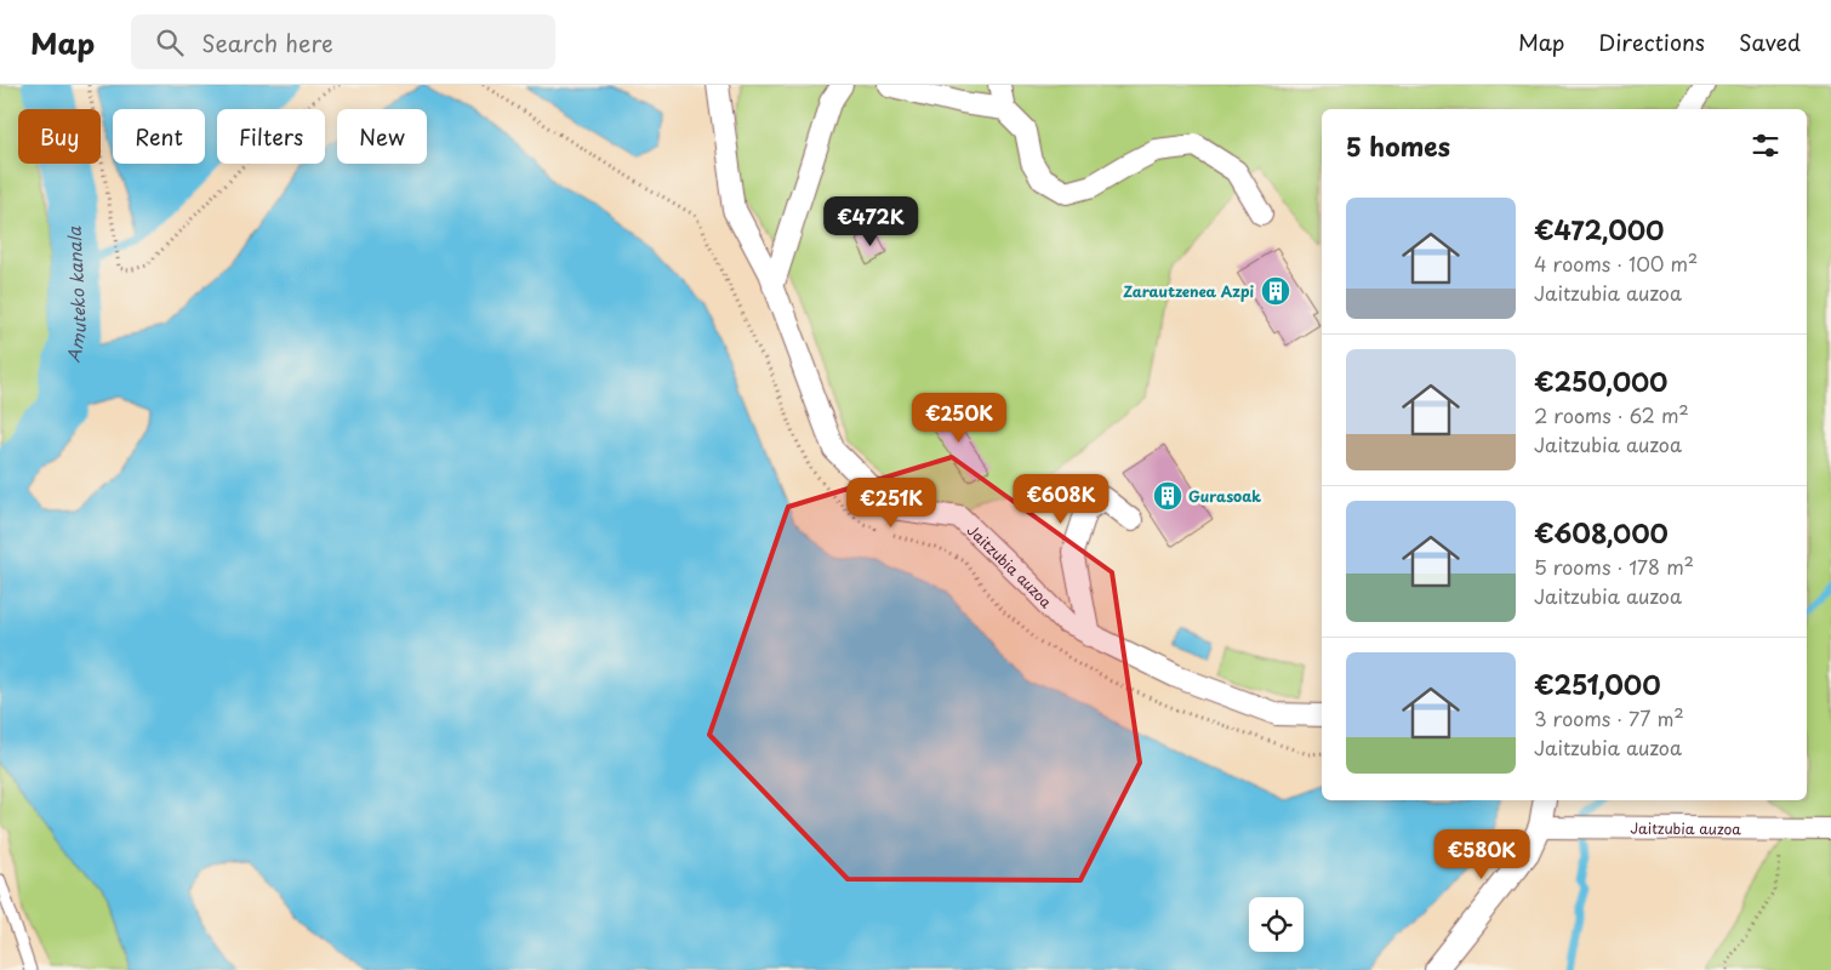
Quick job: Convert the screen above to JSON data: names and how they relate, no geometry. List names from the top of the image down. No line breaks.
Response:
{"streets":{"street":["Jaitzubia auzoa"]},"water":["Amuteko kanala"],"places":{"building":["Zarautzenea Azpi","Gurasoak"]},"page":{"header":"Map","search":"Search here","nav":["Map","Directions","Saved"],"chip":["Buy","Rent","Filters","New"],"heading":"5 homes","list":[{"name":"€472,000","note":"4 rooms · 100 m² · Jaitzubia auzoa"},{"name":"€250,000","note":"2 rooms · 62 m² · Jaitzubia auzoa"},{"name":"€608,000","note":"5 rooms · 178 m² · Jaitzubia auzoa"},{"name":"€251,000","note":"3 rooms · 77 m² · Jaitzubia auzoa"}],"price":["€472K","€250K","€608K","€251K","€580K"]}}
